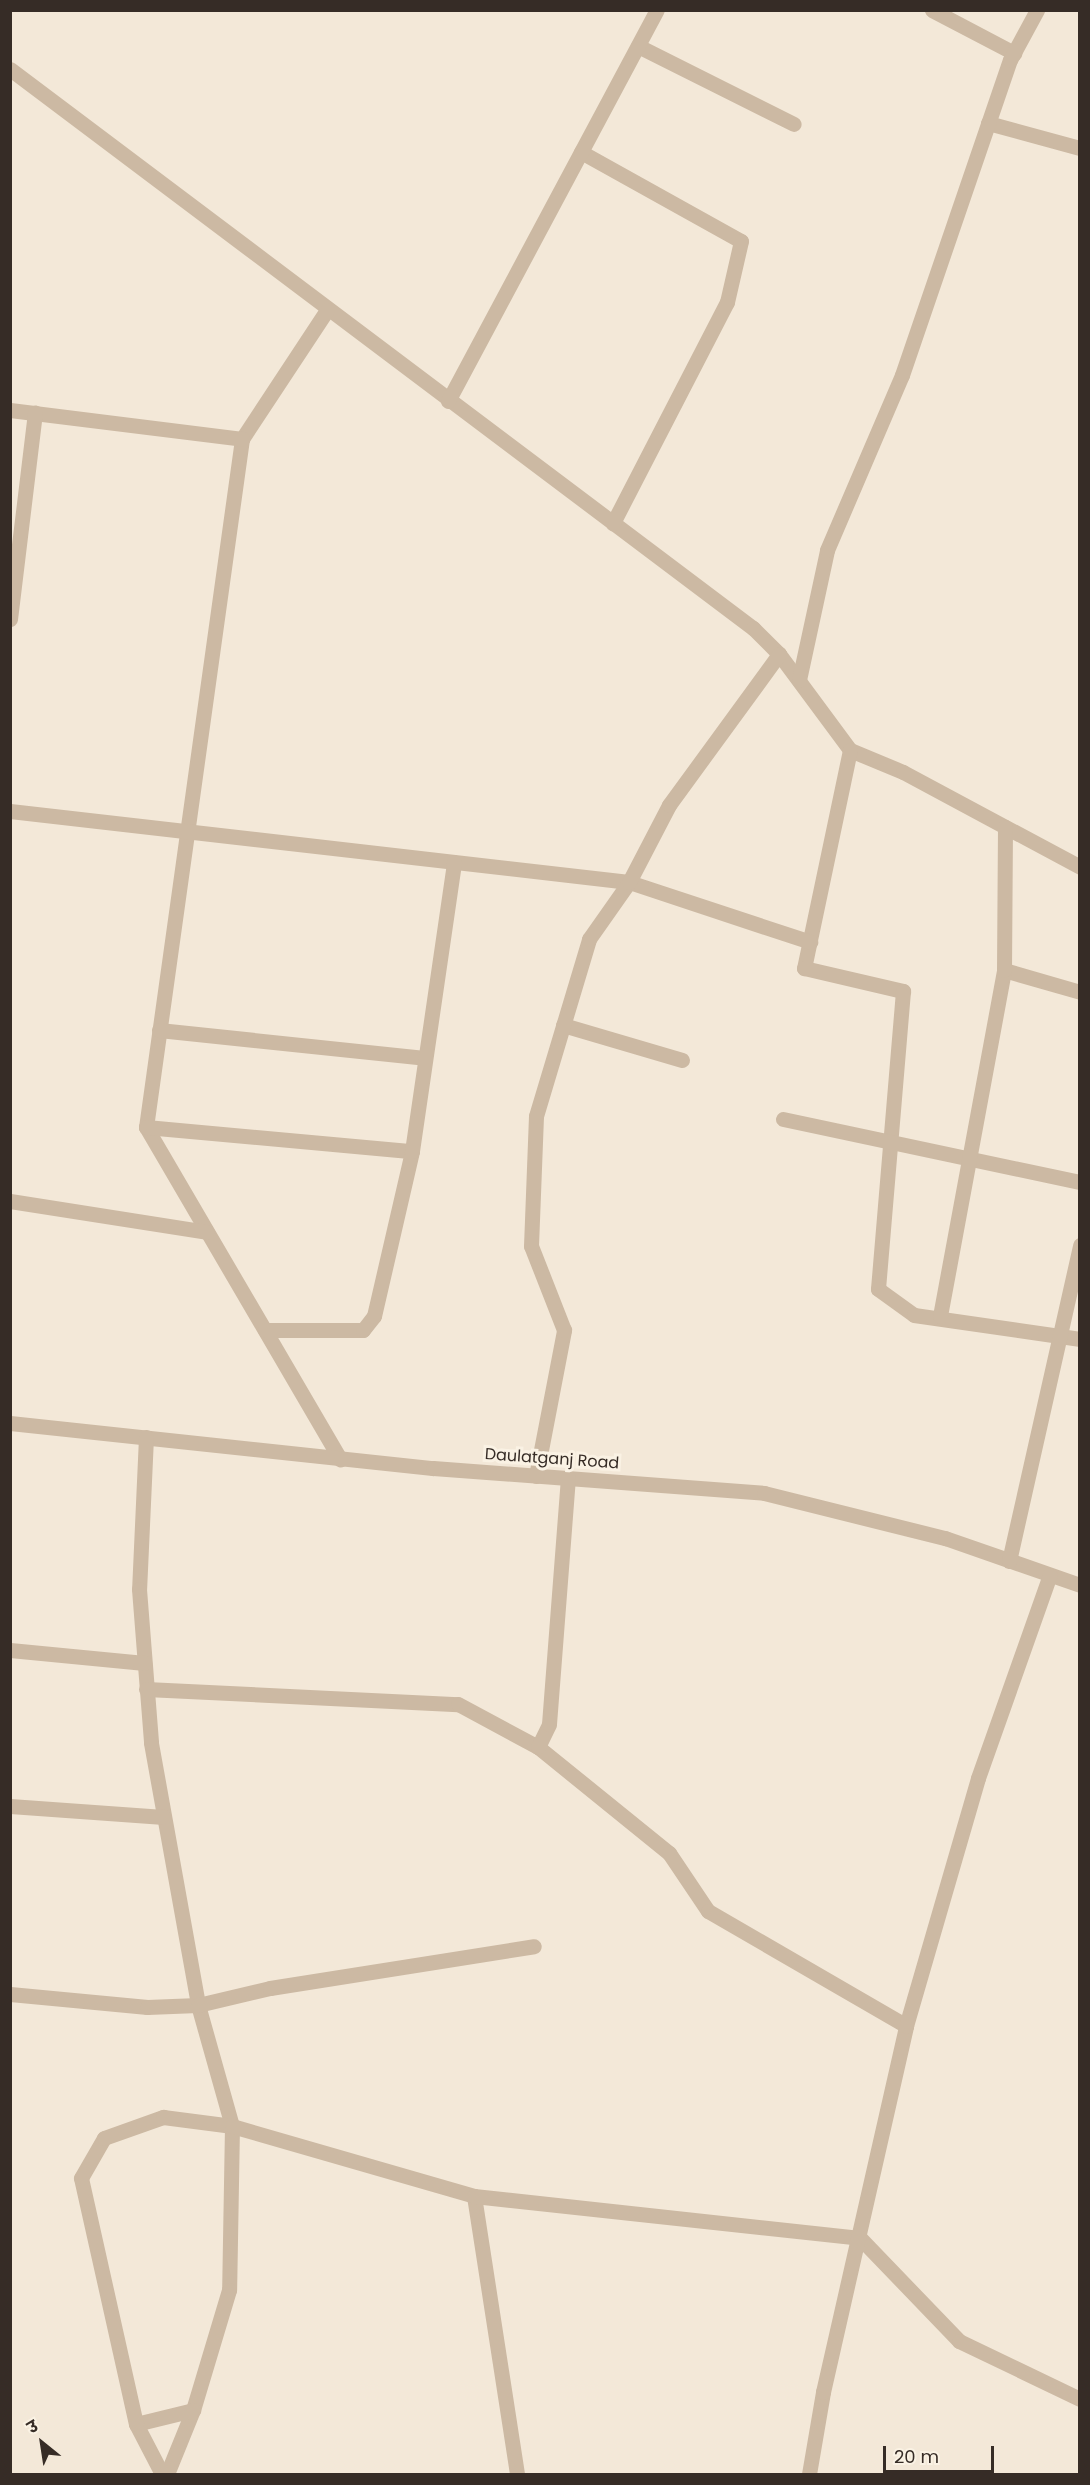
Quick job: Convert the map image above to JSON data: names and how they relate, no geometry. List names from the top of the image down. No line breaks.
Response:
{"streets":{"street":["Daulatganj Road"]},"scale_bar":"20 m","north":"top left"}
